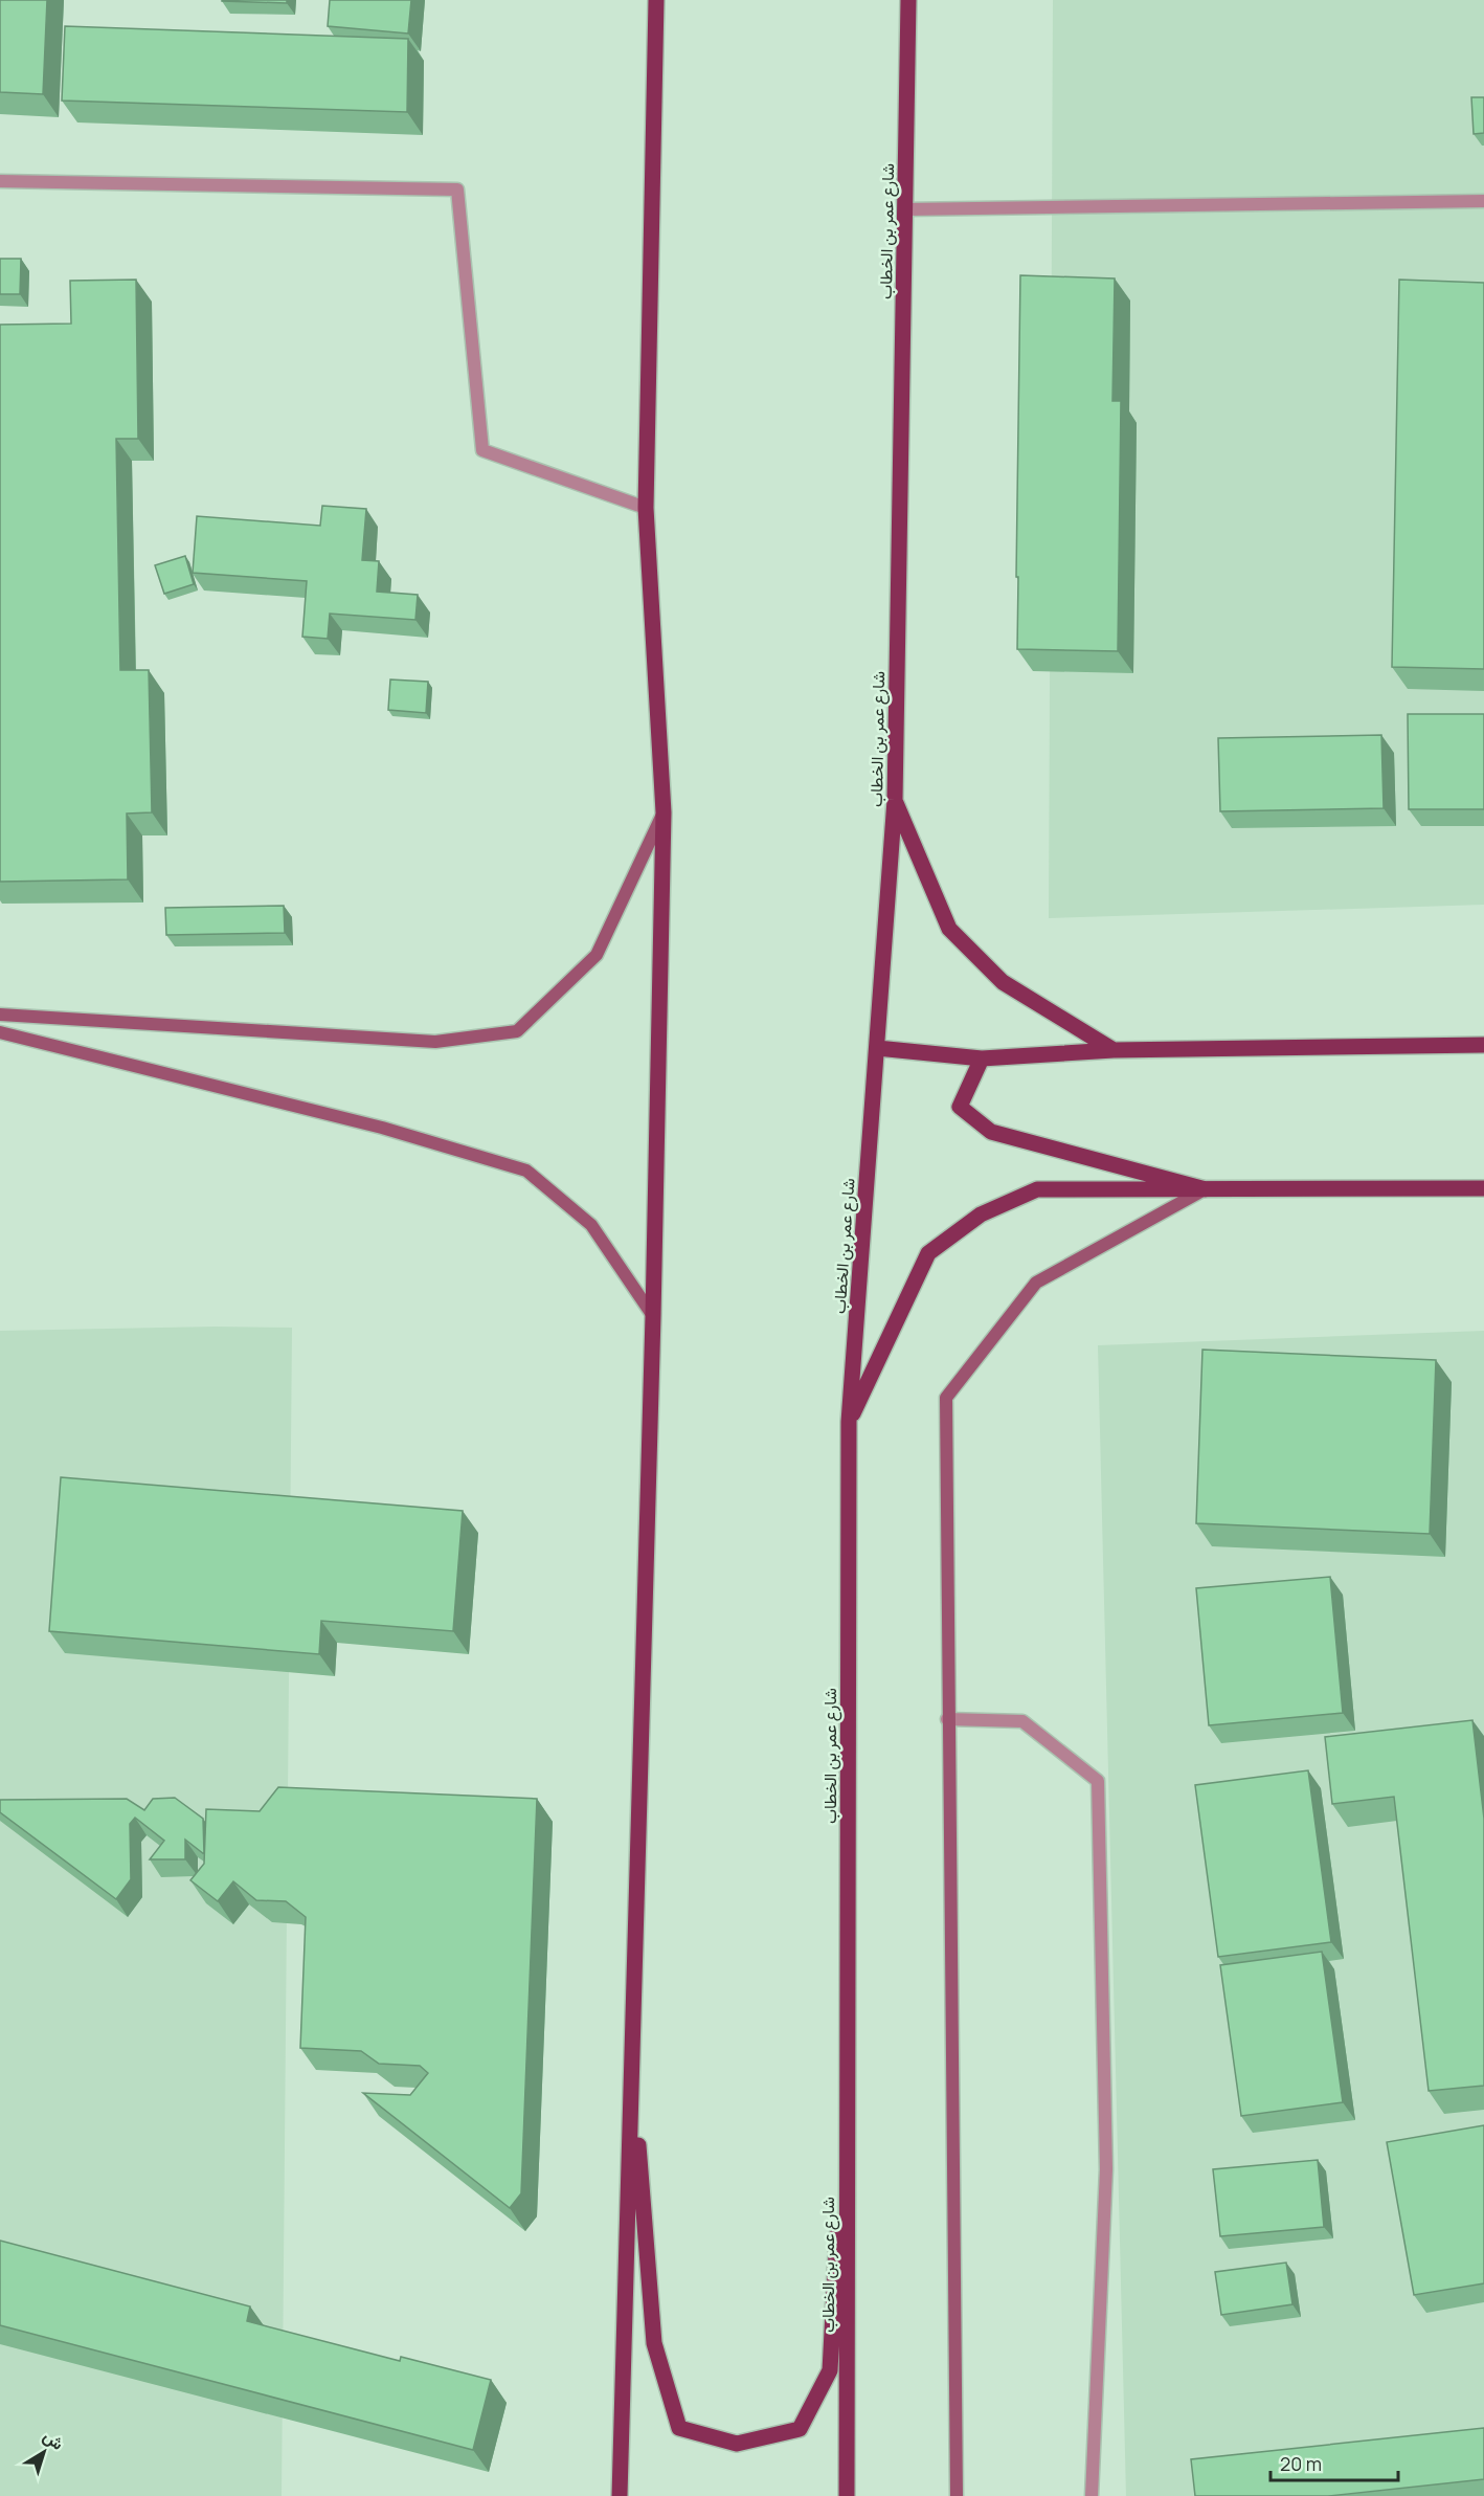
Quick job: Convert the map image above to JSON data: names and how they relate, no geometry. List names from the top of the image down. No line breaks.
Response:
{"streets":{"main road":["شارع عمر بن الخطاب"]},"scale_bar":"20 m","north":"top right"}
